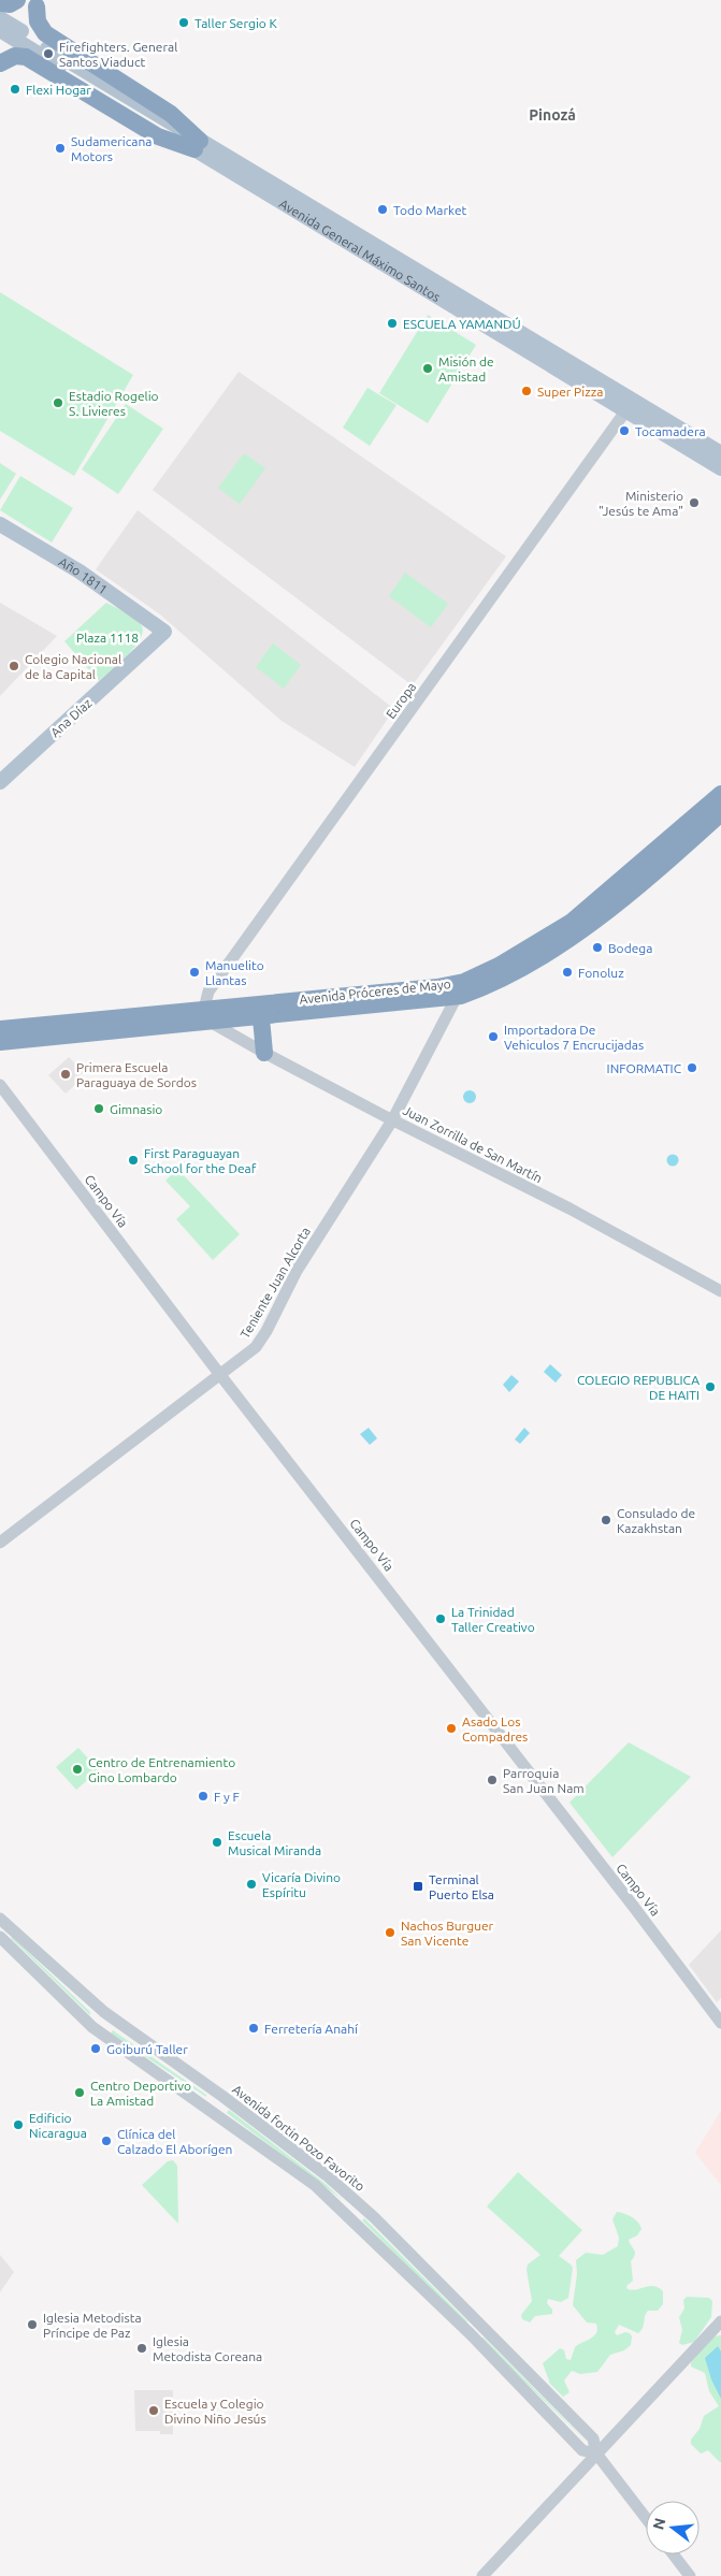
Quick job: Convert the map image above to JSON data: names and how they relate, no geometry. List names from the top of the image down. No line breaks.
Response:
{"streets":{"highway":["Avenida Próceres de Mayo"],"main road":["Avenida General Máximo Santos","Año 1811","Ana Díaz"],"street":["Europa","Juan Zorrilla de San Martín","Campo Vía","Teniente Juan Alcorta","Avenida fortin Pozo Favorito"]},"crossings":[["Avenida General Máximo Santos","Europa"],["Año 1811","Ana Díaz"],["Europa","Avenida Próceres de Mayo"],["Europa","Juan Zorrilla de San Martín"],["Avenida Próceres de Mayo","Juan Zorrilla de San Martín"],["Avenida Próceres de Mayo","Teniente Juan Alcorta"],["Juan Zorrilla de San Martín","Teniente Juan Alcorta"],["Campo Vía","Teniente Juan Alcorta"]],"districts":["Pinozá"],"parks":["Plaza 1118"],"places":{"other":["Taller Sergio K","Firefighters. General Santos Viaduct","Flexi Hogar","Sudamericana Motors","Todo Market","ESCUELA YAMANDÚ","Misión de Amistad","Super Pizza","Estadio Rogelio S. Livieres","Tocamadera","Ministerio \"Jesús te Ama\"","Colegio Nacional de la Capital","Bodega","Manuelito Llantas","Fonoluz","Importadora De Vehiculos 7 Encrucijadas","INFORMATIC","Primera Escuela Paraguaya de Sordos","Gimnasio","First Paraguayan School for the Deaf","COLEGIO REPUBLICA DE HAITI","Consulado de Kazakhstan","La Trinidad Taller Creativo","Asado Los Compadres","Centro de Entrenamiento Gino Lombardo","Parroquia San Juan Nam","F y F","Escuela Musical Miranda","Vicaría Divino Espíritu","Nachos Burguer San Vicente","Ferretería Anahí","Goiburú Taller","Centro Deportivo La Amistad","Edificio Nicaragua","Clínica del Calzado El Aborígen","Iglesia Metodista Príncipe de Paz","Iglesia Metodista Coreana","Escuela y Colegio Divino Niño Jesús"],"transit":["Terminal Puerto Elsa"]},"north":"left"}
